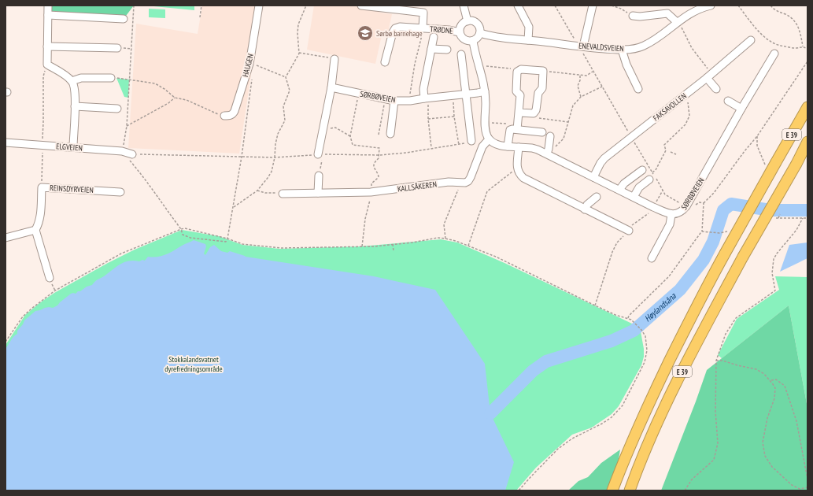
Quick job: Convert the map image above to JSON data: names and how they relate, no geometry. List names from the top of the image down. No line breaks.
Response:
{"streets":{"highway":["E 39"],"street":["TRØDNE","ENEVALDSVEIEN","HAUGEN","SØRBØVEIEN","FAKSAVOLLEN","ELGVEIEN","KALLSÅKEREN","REINSDYRVEIEN"]},"crossings":[["TRØDNE","ENEVALDSVEIEN"],["SØRBØVEIEN","FAKSAVOLLEN"]],"water":["Høylandsåna"],"parks":["Stokkalandsvatnet dyrefredningsområde"],"places":{"school or university":["Sørbø barnehage"]}}
